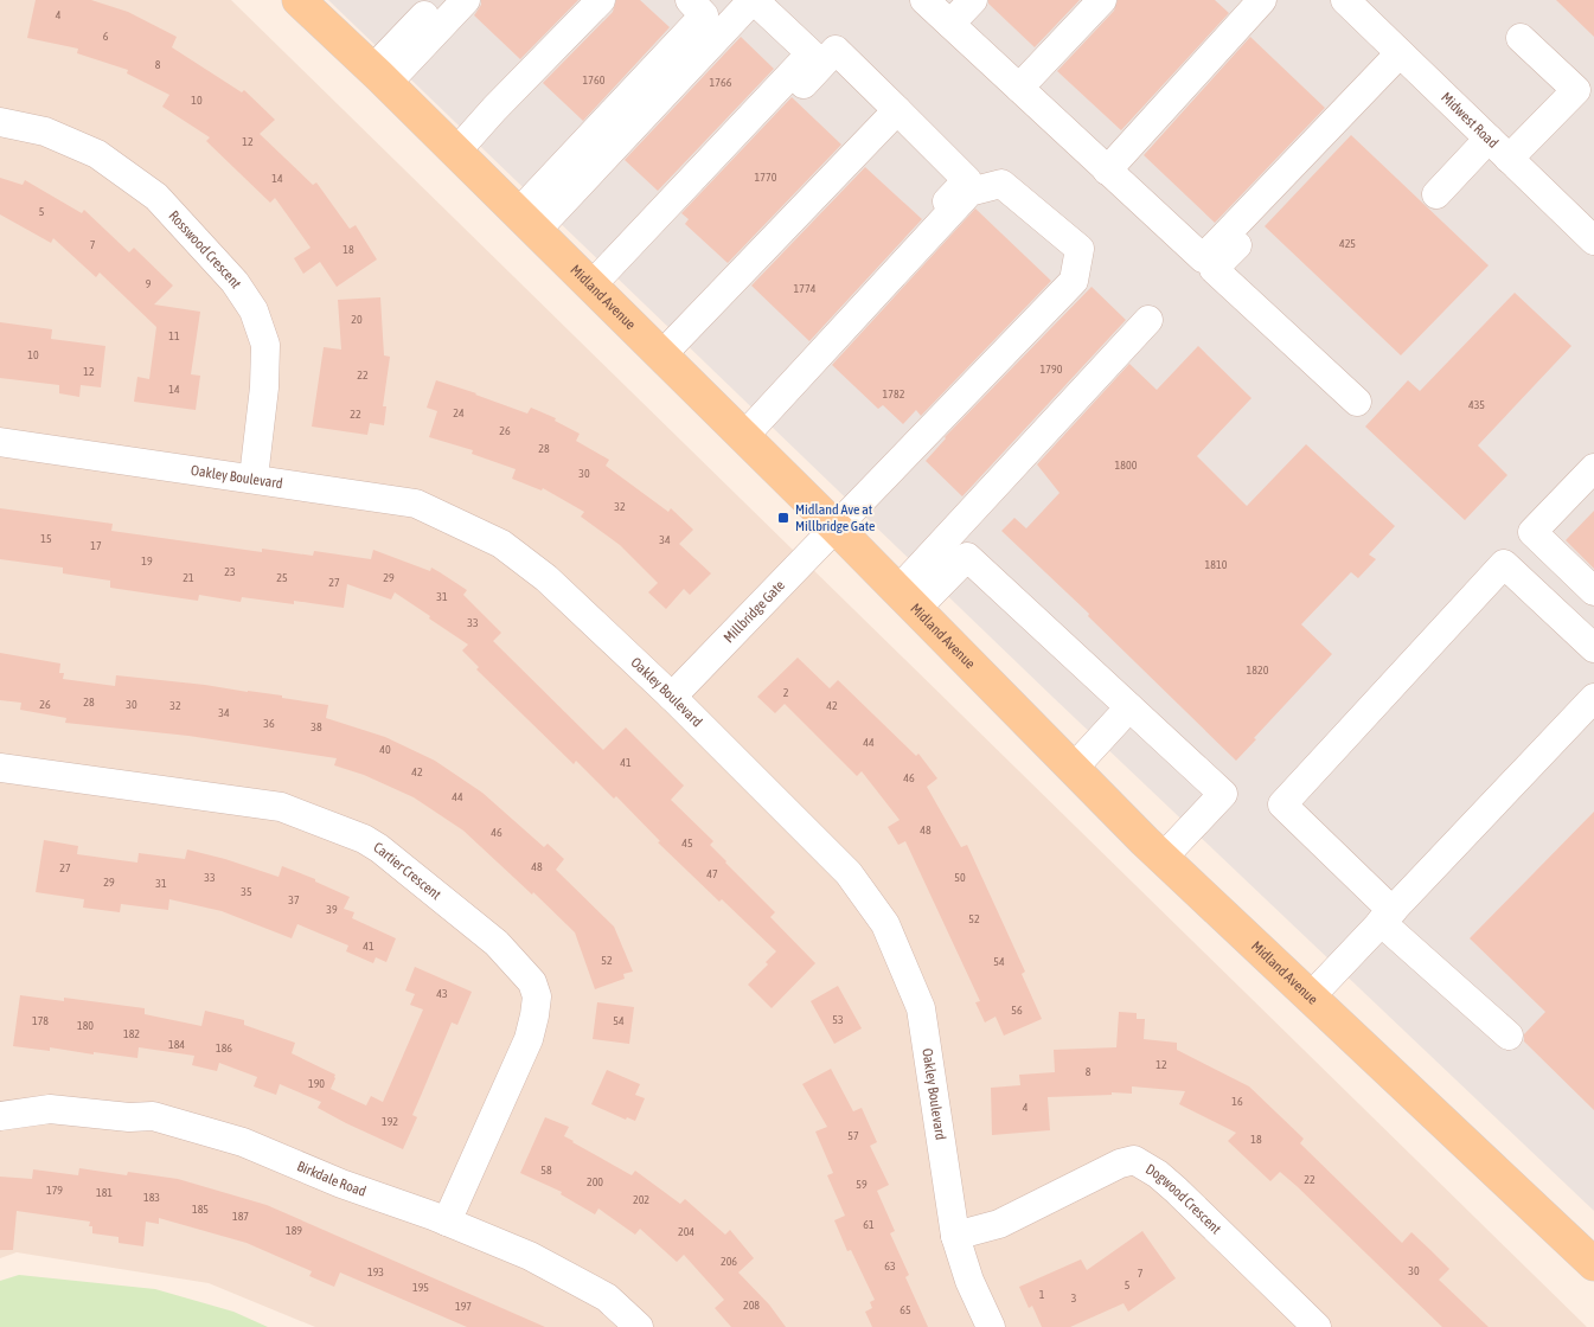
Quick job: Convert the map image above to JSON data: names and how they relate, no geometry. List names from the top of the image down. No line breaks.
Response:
{"streets":{"main road":["Midland Avenue"],"street":["Midwest Road","Rosswood Crescent","Oakley Boulevard","Millbridge Gate","Cartier Crescent","Birkdale Road","Dogwood Crescent"]},"crossings":[["Rosswood Crescent","Oakley Boulevard"],["Midland Avenue","Millbridge Gate"],["Oakley Boulevard","Millbridge Gate"],["Oakley Boulevard","Dogwood Crescent"],["Cartier Crescent","Birkdale Road"]],"places":{"transit":["Midland Ave at Millbridge Gate"]},"house_numbers":["4","6","8","1760","1766","10","12","1770","14","5","425","7","18","9","1774","20","11","10","1790","12","22","14","1782","435","24","22","26","28","1800","30","32","15","34","17","19","1810","23","21","25","29","27","31","33","1820","2","28","26","30","32","42","34","36","38","44","40","41","42","46","44","48","46","45","48","27","47","33","50","29","31","35","37","39","52","41","52","54","43","56","53","178","54","180","182","184","186","12","8","190","16","4","192","57","18","58","22","200","59","179","181","183","202","185","187","61","189","204","206","63","30","193","7","5","195","1","3","208","197","65"]}
